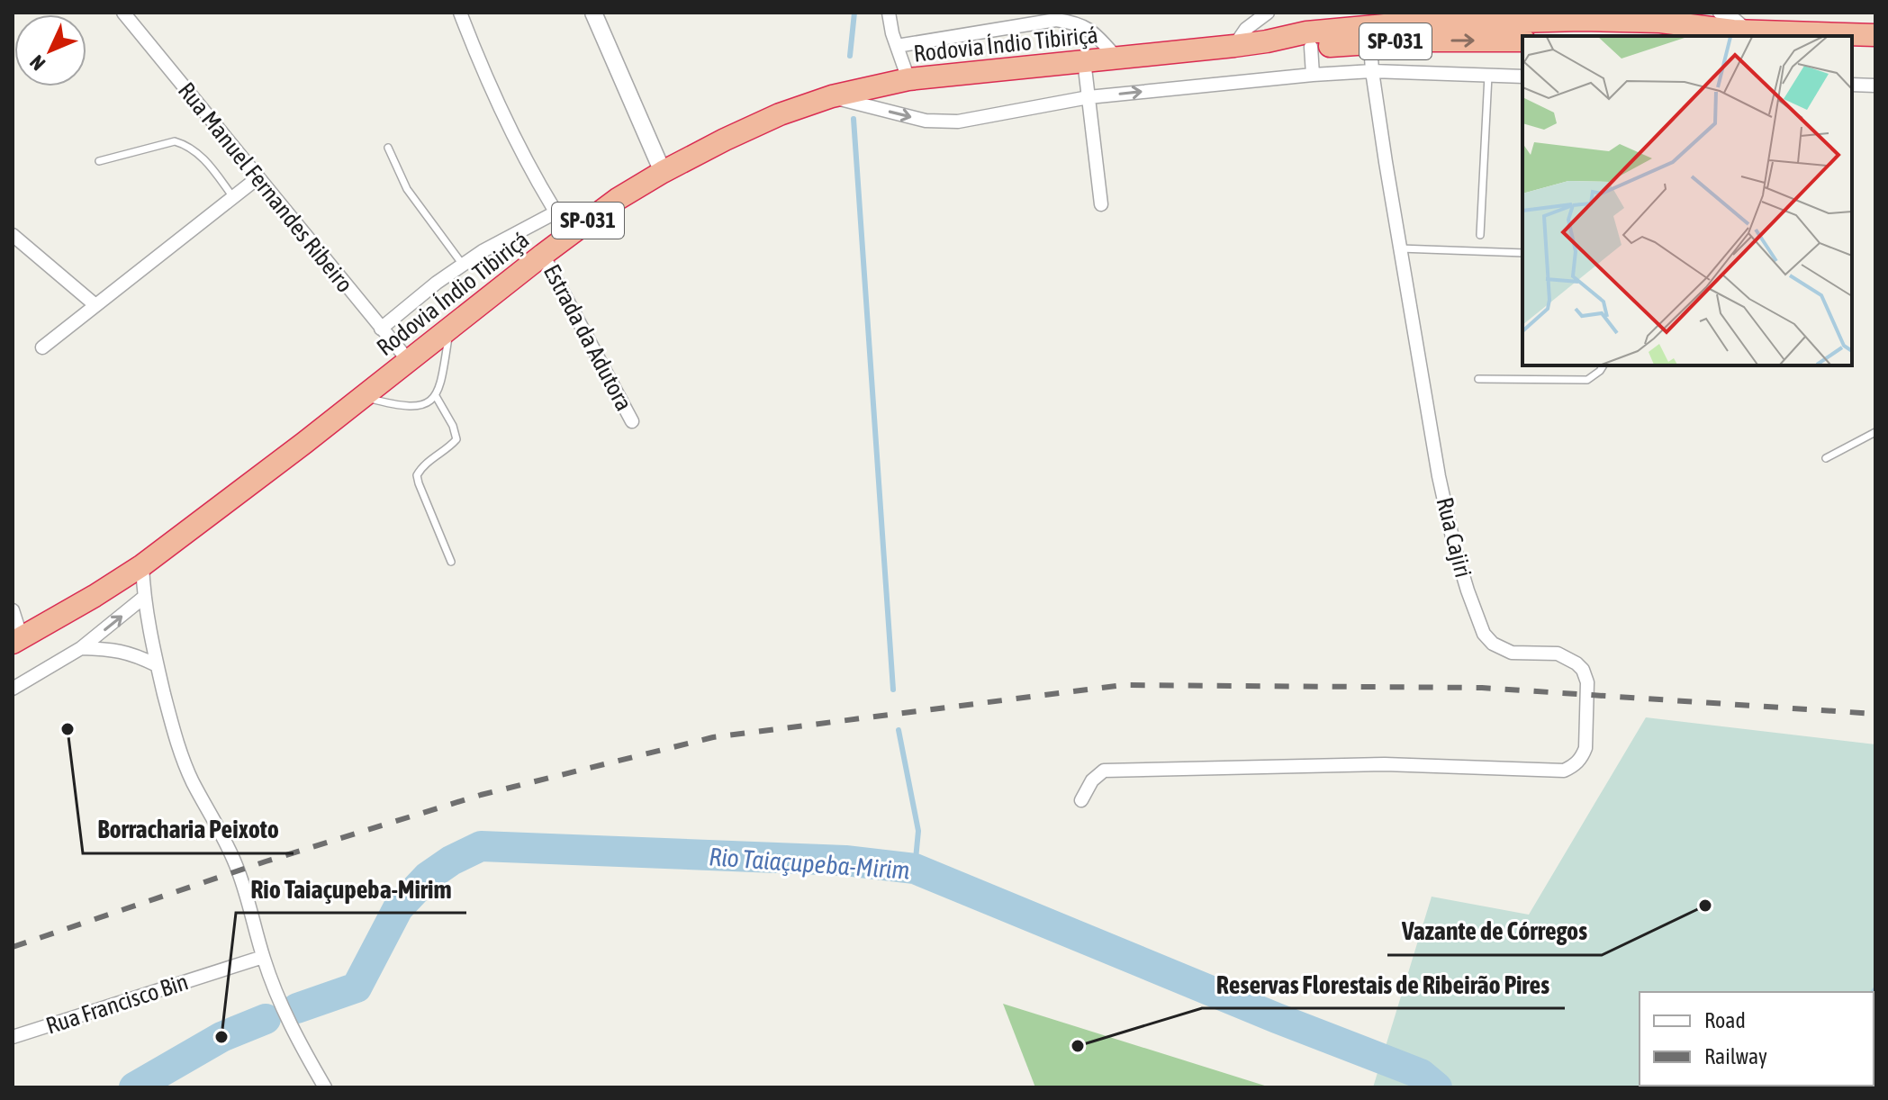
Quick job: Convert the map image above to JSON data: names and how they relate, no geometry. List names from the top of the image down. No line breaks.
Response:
{"streets":{"highway":["SP-031","Rodovia Índio Tibiriçá"],"street":["Rua Manuel Fernandes Ribeiro","Estrada da Adutora","Rua Cajiri","Rua Francisco Bin"]},"crossings":[["Rodovia Índio Tibiriçá","Rua Manuel Fernandes Ribeiro"],["Rodovia Índio Tibiriçá","Estrada da Adutora"],["Rodovia Índio Tibiriçá","Rua Cajiri"]],"water":["Rio Taiaçupeba-Mirim"],"places":["Borracharia Peixoto","Vazante de Córregos","Rio Taiaçupeba-Mirim","Reservas Florestais de Ribeirão Pires"],"legend":["Road","Railway"],"north":"bottom left"}
